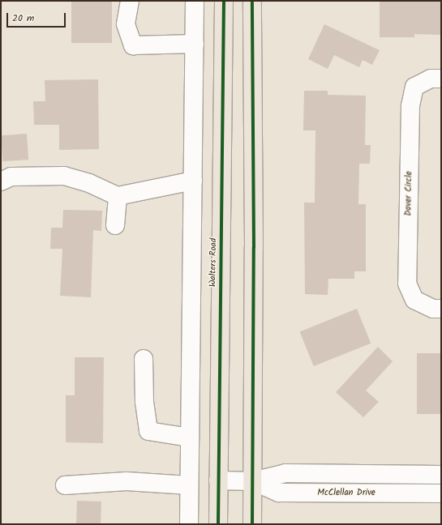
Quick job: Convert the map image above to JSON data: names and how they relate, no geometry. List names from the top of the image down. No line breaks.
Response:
{"streets":{"main road":["Walters Road"],"street":["Dover Circle","McClellan Drive"]},"crossings":[["Walters Road","McClellan Drive"]],"scale_bar":"20 m"}
